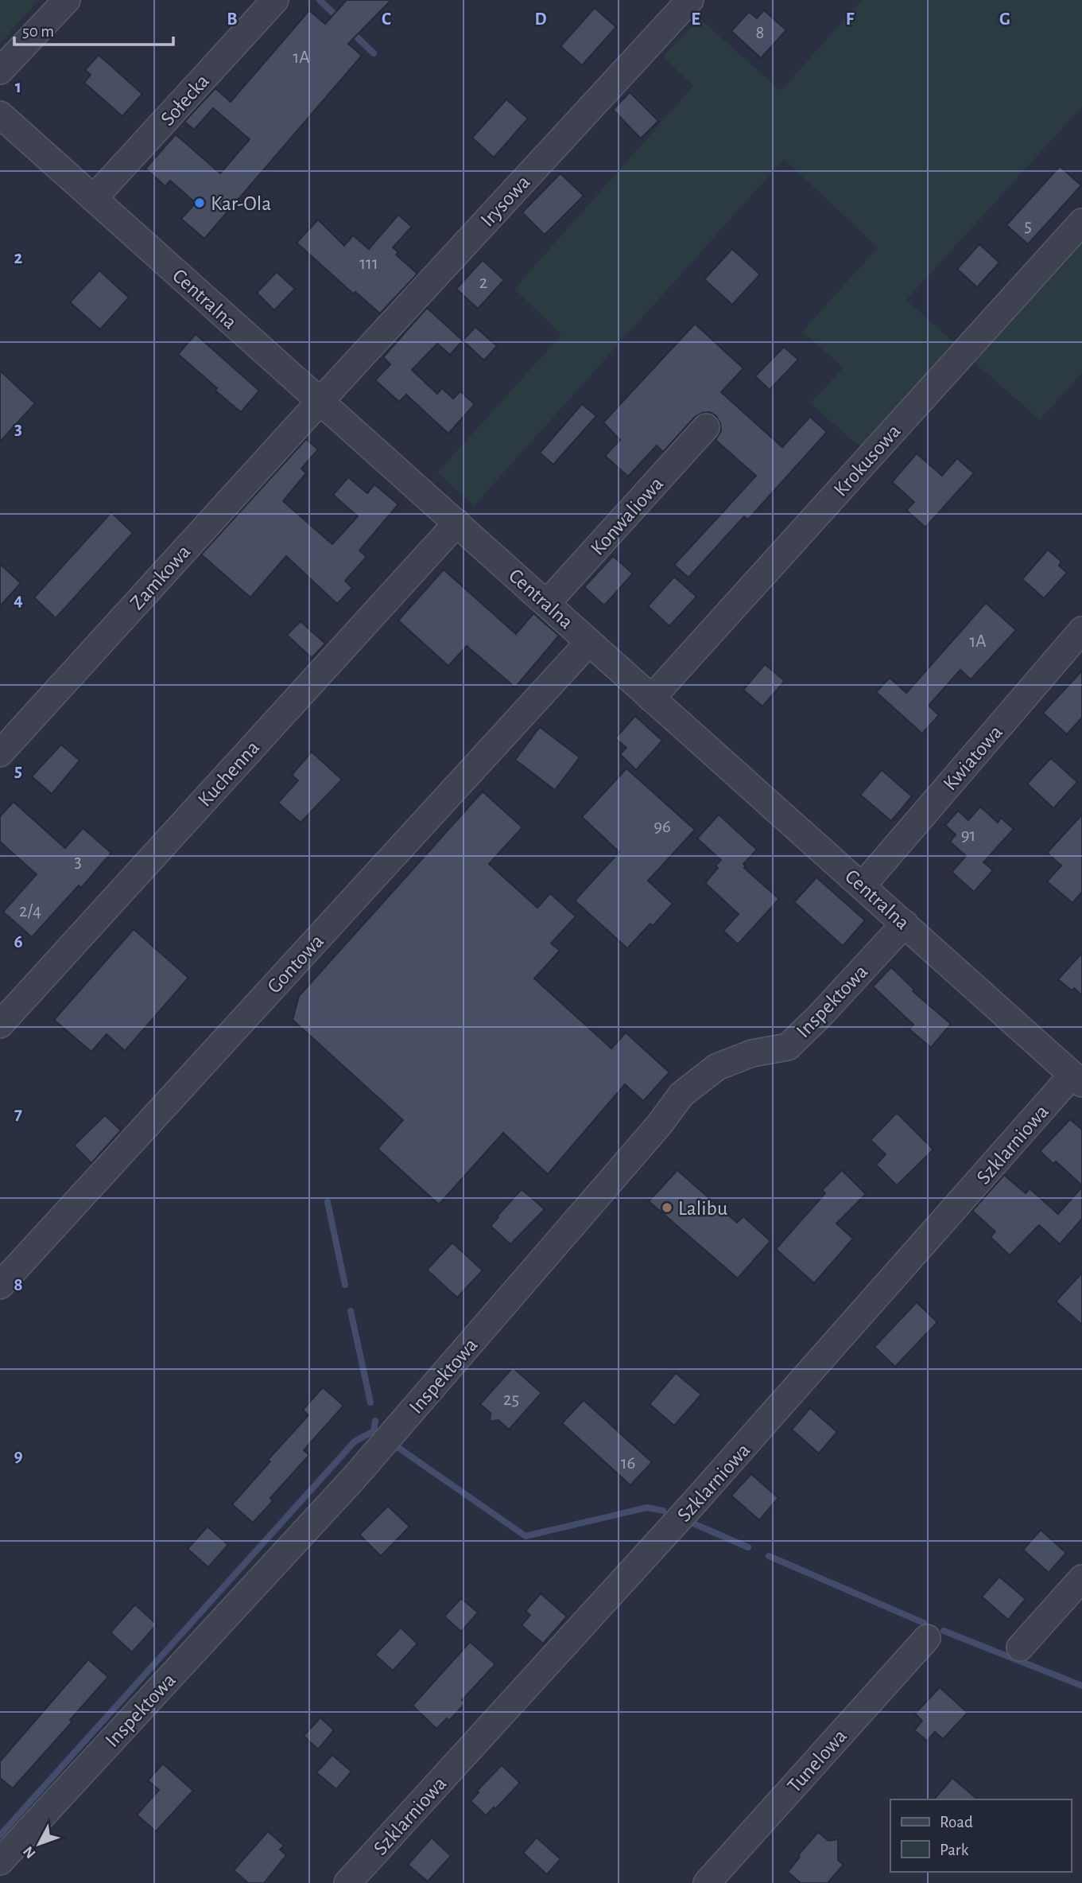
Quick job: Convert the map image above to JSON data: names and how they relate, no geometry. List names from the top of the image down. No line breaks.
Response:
{"streets":{"street":["Sołecka","Irysowa","Centralna","Krokusowa","Konwaliowa","Zamkowa","Kwiatowa","Kuchenna","Gontowa","Inspektowa","Szklarniowa","Tunelowa"]},"crossings":[["Sołecka","Centralna"],["Irysowa","Centralna"],["Irysowa","Zamkowa"],["Centralna","Krokusowa"],["Centralna","Konwaliowa"],["Centralna","Zamkowa"],["Centralna","Kwiatowa"],["Centralna","Kuchenna"],["Centralna","Gontowa"],["Centralna","Inspektowa"],["Centralna","Szklarniowa"]],"places":["Kar-Ola","Lalibu"],"house_numbers":["8","1A","5","111","2","1A","96","91","3","2/4","25","16"],"legend":["Road","Park"],"scale_bar":"50 m","north":"bottom left","grid":{"columns":["B","C","D","E","F","G"],"rows":["1","2","3","4","5","6","7","8","9"]}}
